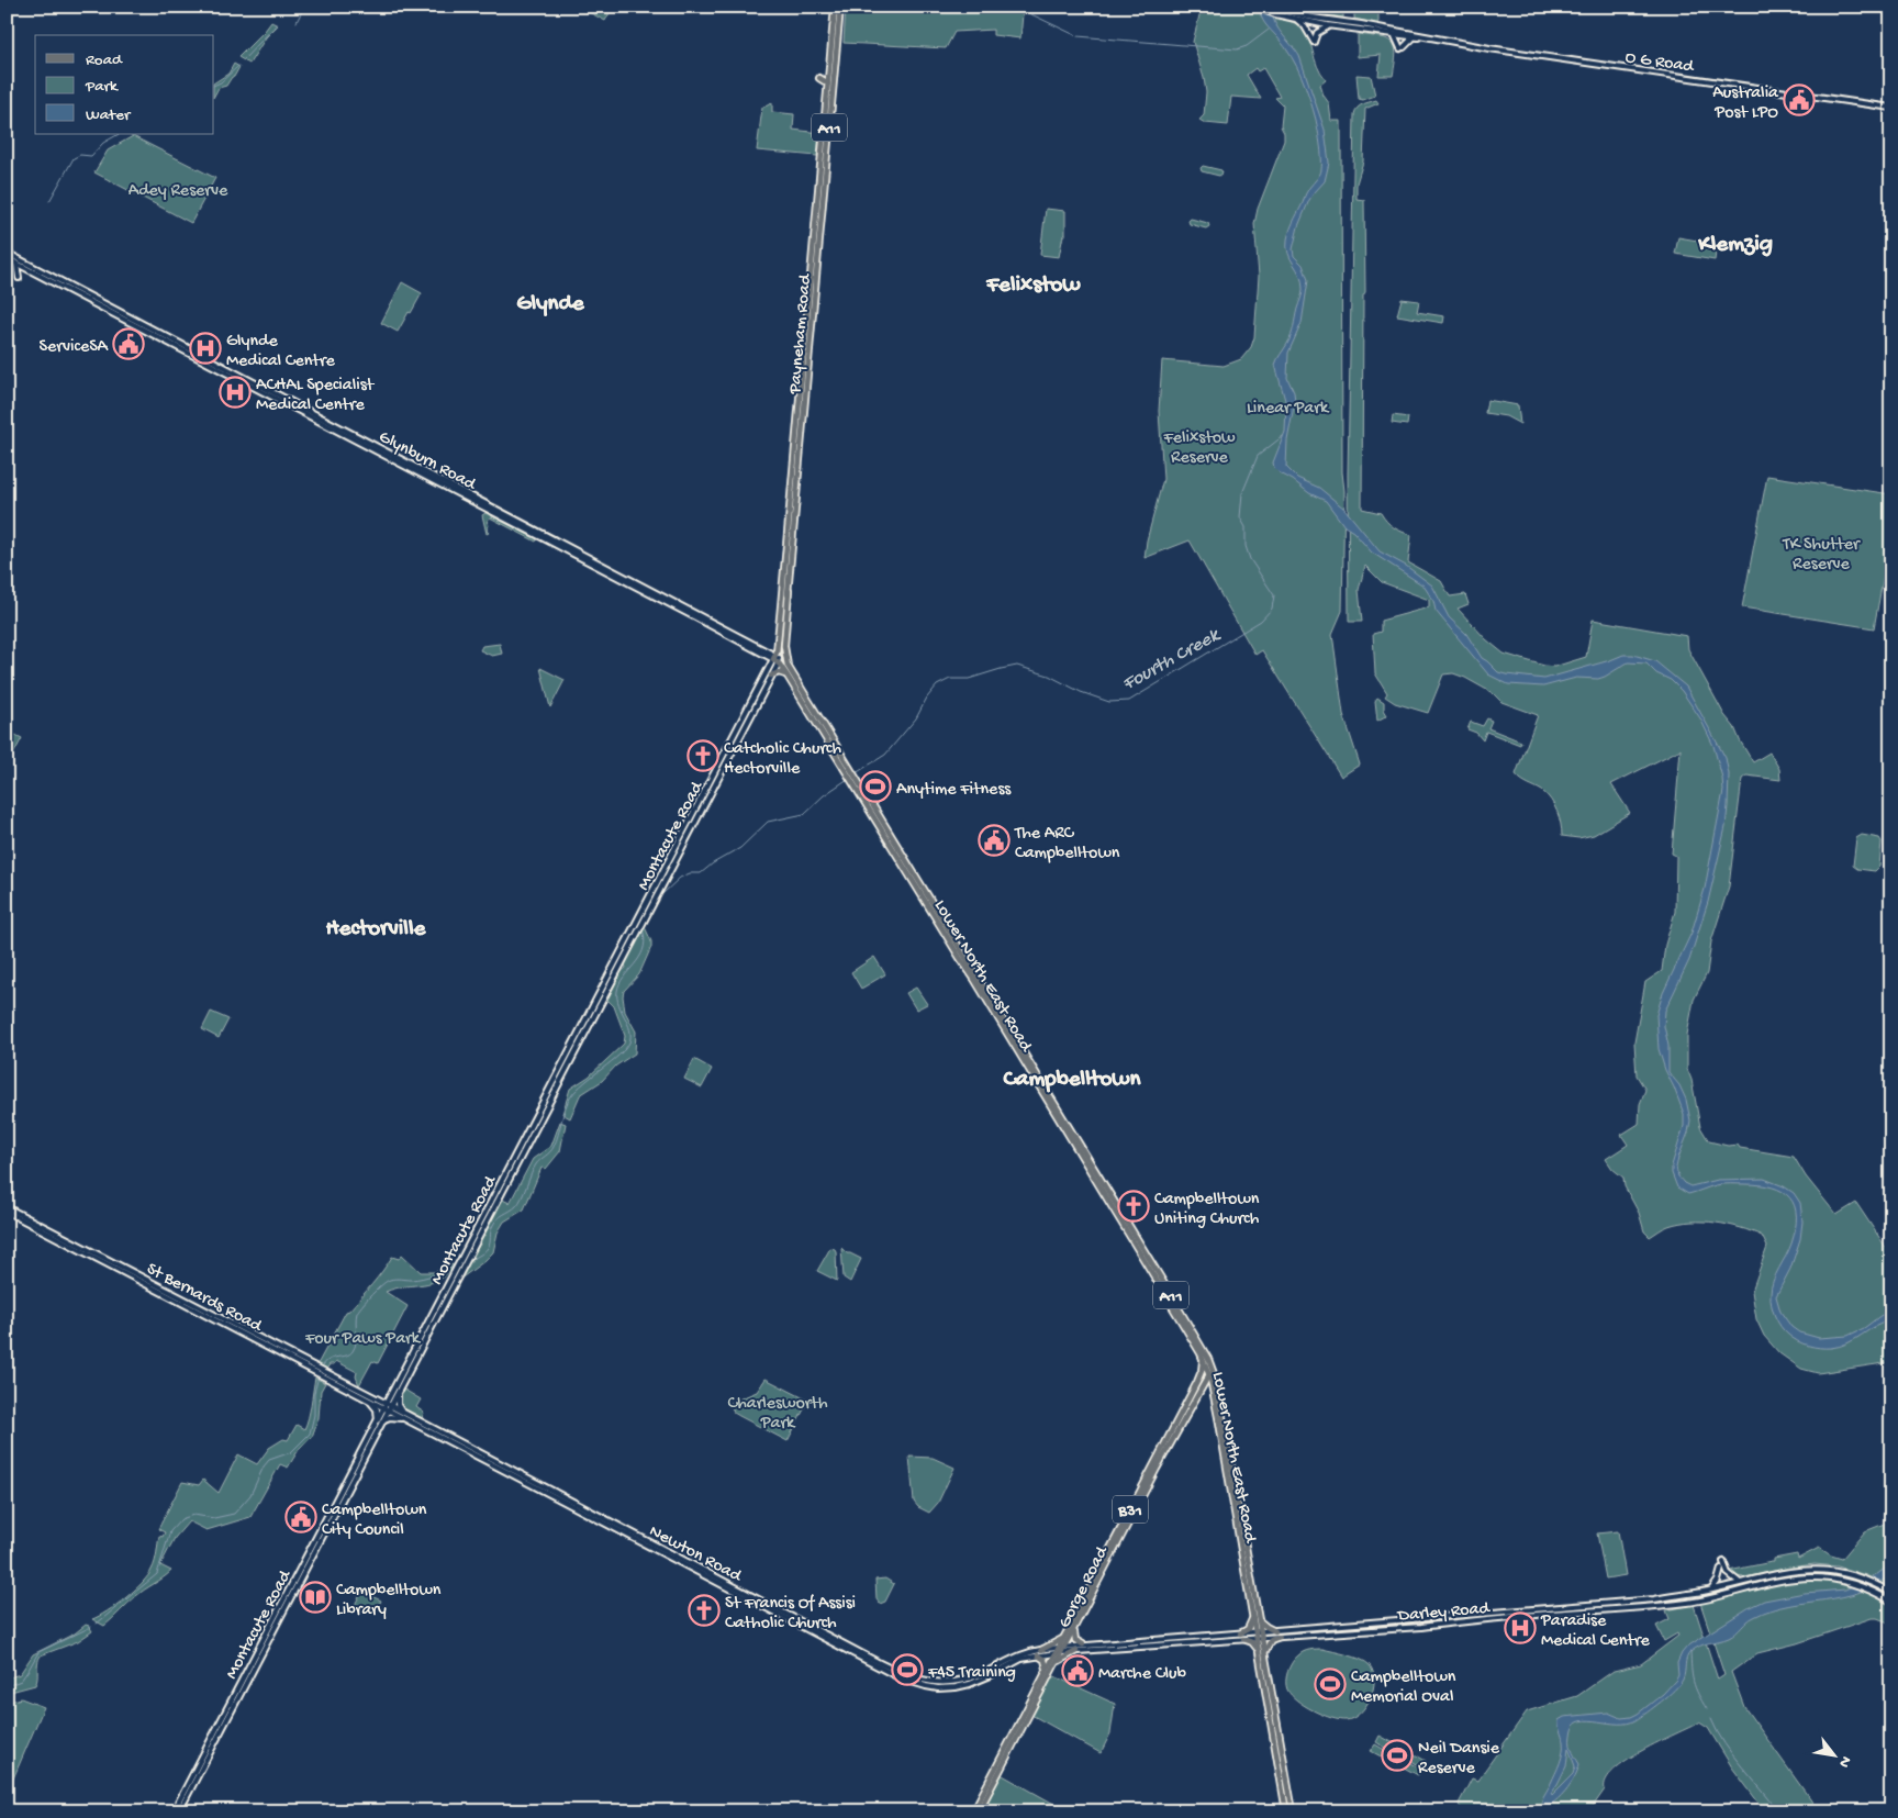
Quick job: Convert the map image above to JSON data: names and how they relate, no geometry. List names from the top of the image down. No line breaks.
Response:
{"streets":{"main road":["O G Road","A11","Payneham Road","Glynburn Road","Montacute Road","Lower North East Road","St Bernards Road","B31","Newton Road","Gorge Road","Darley Road"]},"crossings":[["Payneham Road","Glynburn Road"],["Payneham Road","Montacute Road"],["Payneham Road","Lower North East Road"],["Glynburn Road","Montacute Road"],["Glynburn Road","Lower North East Road"],["Montacute Road","Lower North East Road"],["Montacute Road","St Bernards Road"],["Montacute Road","Newton Road"],["Lower North East Road","Gorge Road"],["Lower North East Road","Darley Road"],["St Bernards Road","Newton Road"],["Newton Road","Gorge Road"],["Newton Road","Darley Road"],["Gorge Road","Darley Road"]],"districts":["Klemzig","Felixstow","Glynde","Hectorville","Campbelltown"],"water":["Fourth Creek"],"parks":["Adey Reserve","Linear Park","Felixstow Reserve","TK Shutter Reserve","Four Paws Park","Charlesworth Park"],"places":{"public building":["Australia Post LPO","ServiceSA","The ARC Campbelltown","Campbelltown City Council","Marche Club"],"hospital":["Glynde Medical Centre","ACHAL Specialist Medical Centre","Paradise Medical Centre"],"church":["Catcholic Church Hectorville","Campbelltown Uniting Church","St Francis Of Assisi Catholic Church"],"sports":["Anytime Fitness","F45 Training","Campbelltown Memorial Oval","Neil Dansie Reserve"],"library":["Campbelltown Library"]},"legend":["Road","Park","Water"],"north":"bottom right"}
